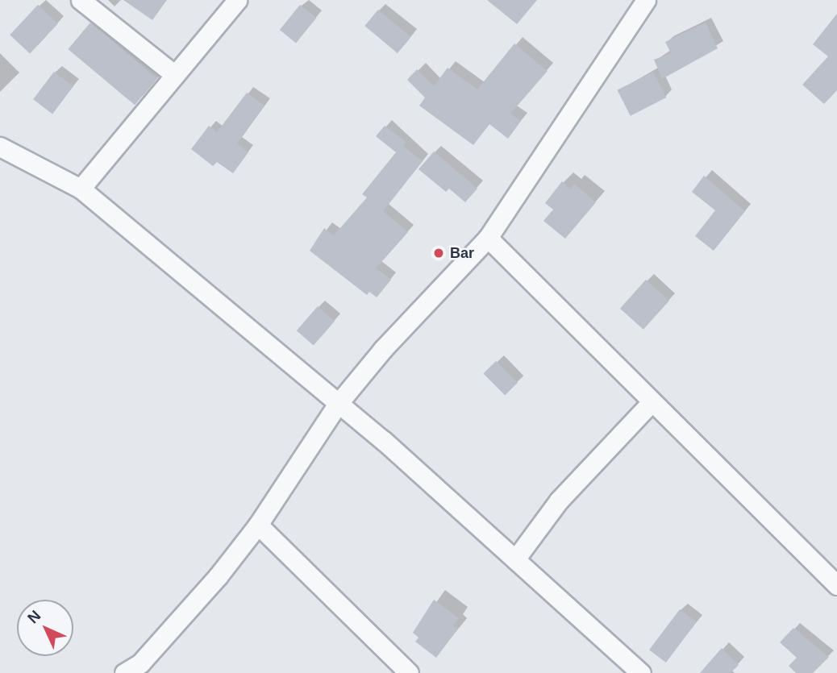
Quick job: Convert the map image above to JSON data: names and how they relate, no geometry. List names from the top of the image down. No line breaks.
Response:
{"places":["Bar"],"north":"top left"}
